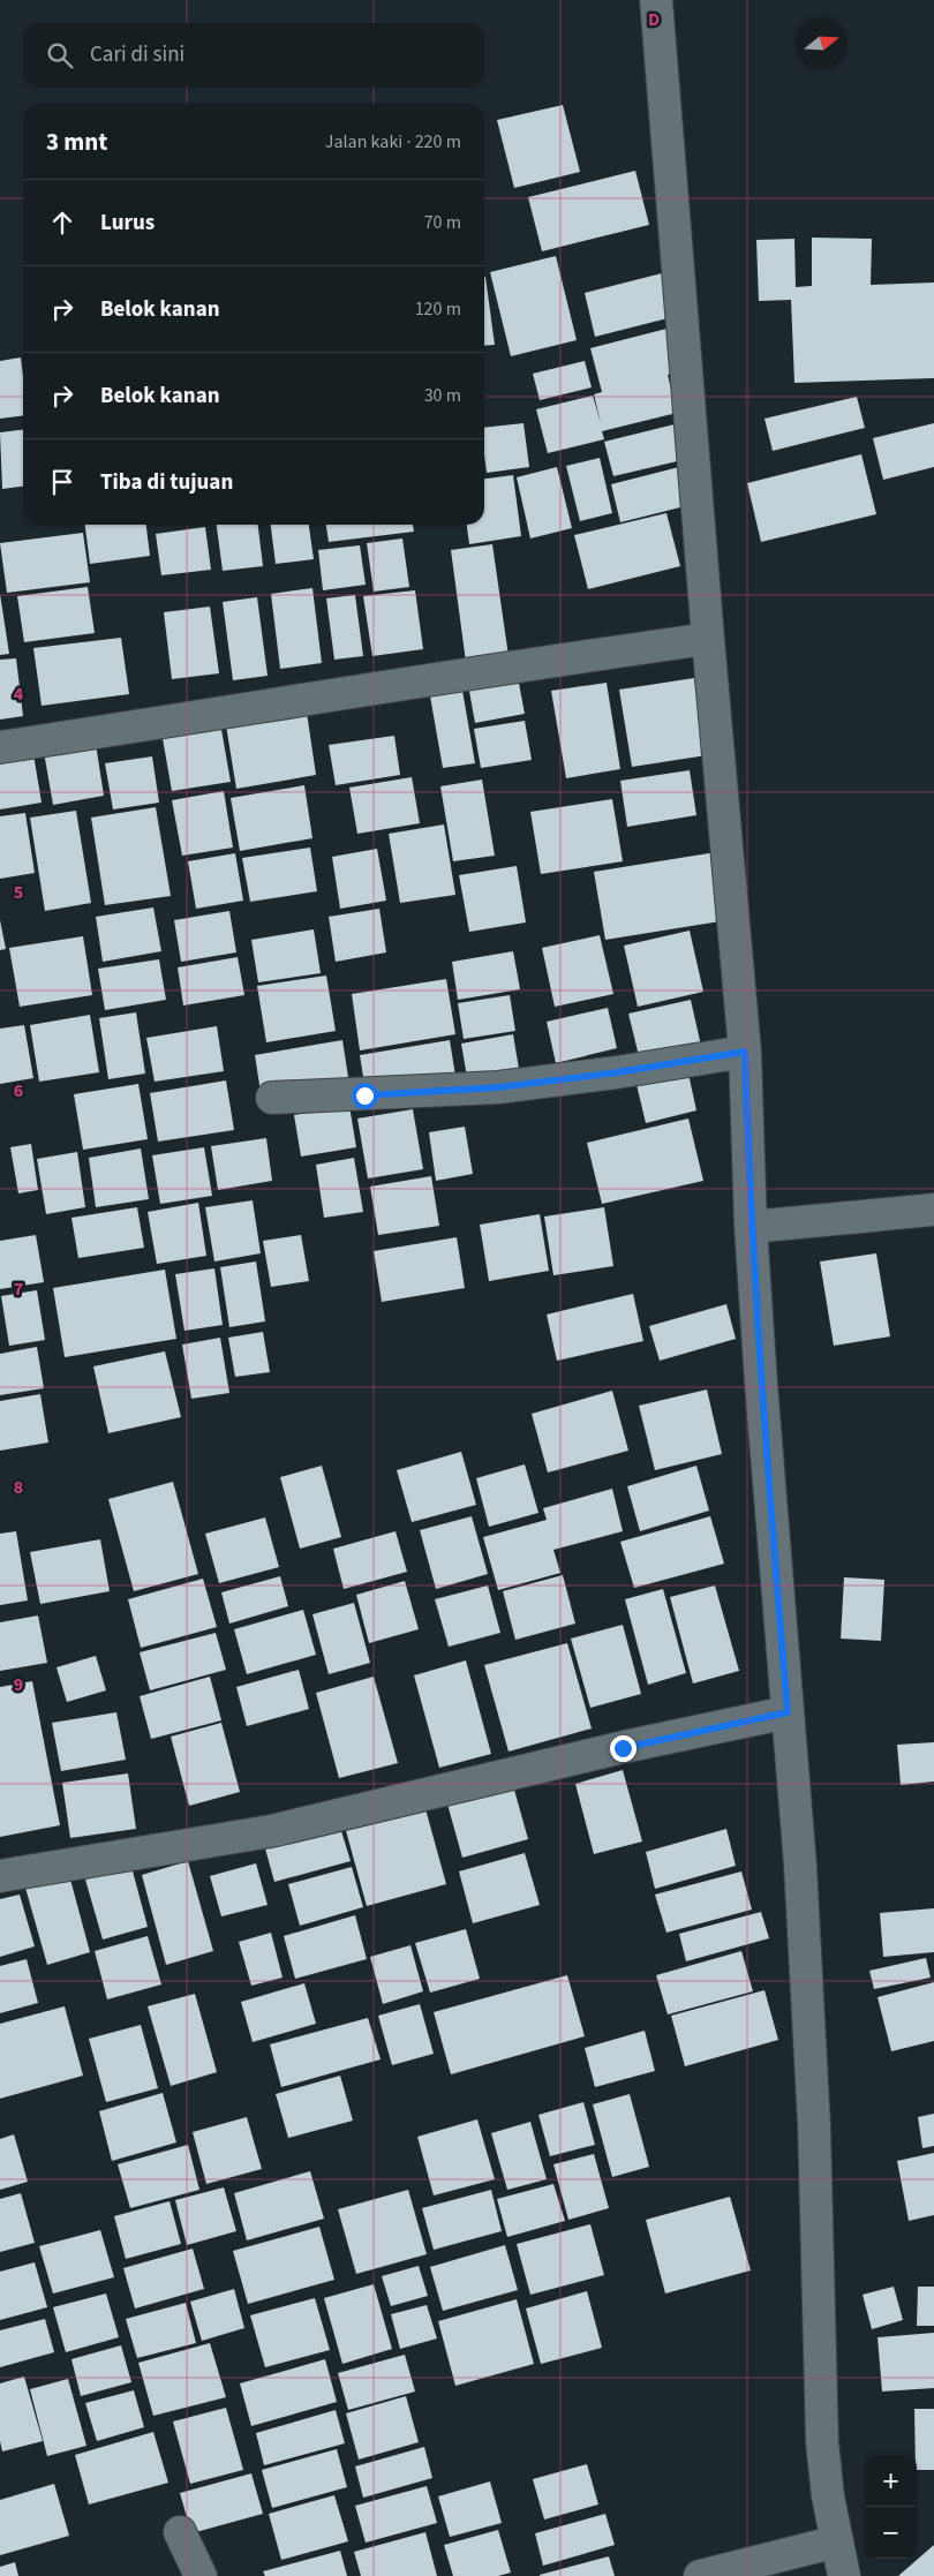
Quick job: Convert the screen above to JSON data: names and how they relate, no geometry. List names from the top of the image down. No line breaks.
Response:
{"north":"right","page":{"search":"Cari di sini","heading":["3 mnt","Jalan kaki · 220 m"],"list":[["Lurus","70 m"],["Belok kanan","120 m"],["Belok kanan","30 m"],"Tiba di tujuan"],"map_buttons":["+","−"]},"grid":{"columns":["D"],"rows":["4","5","6","7","8","9"]}}
